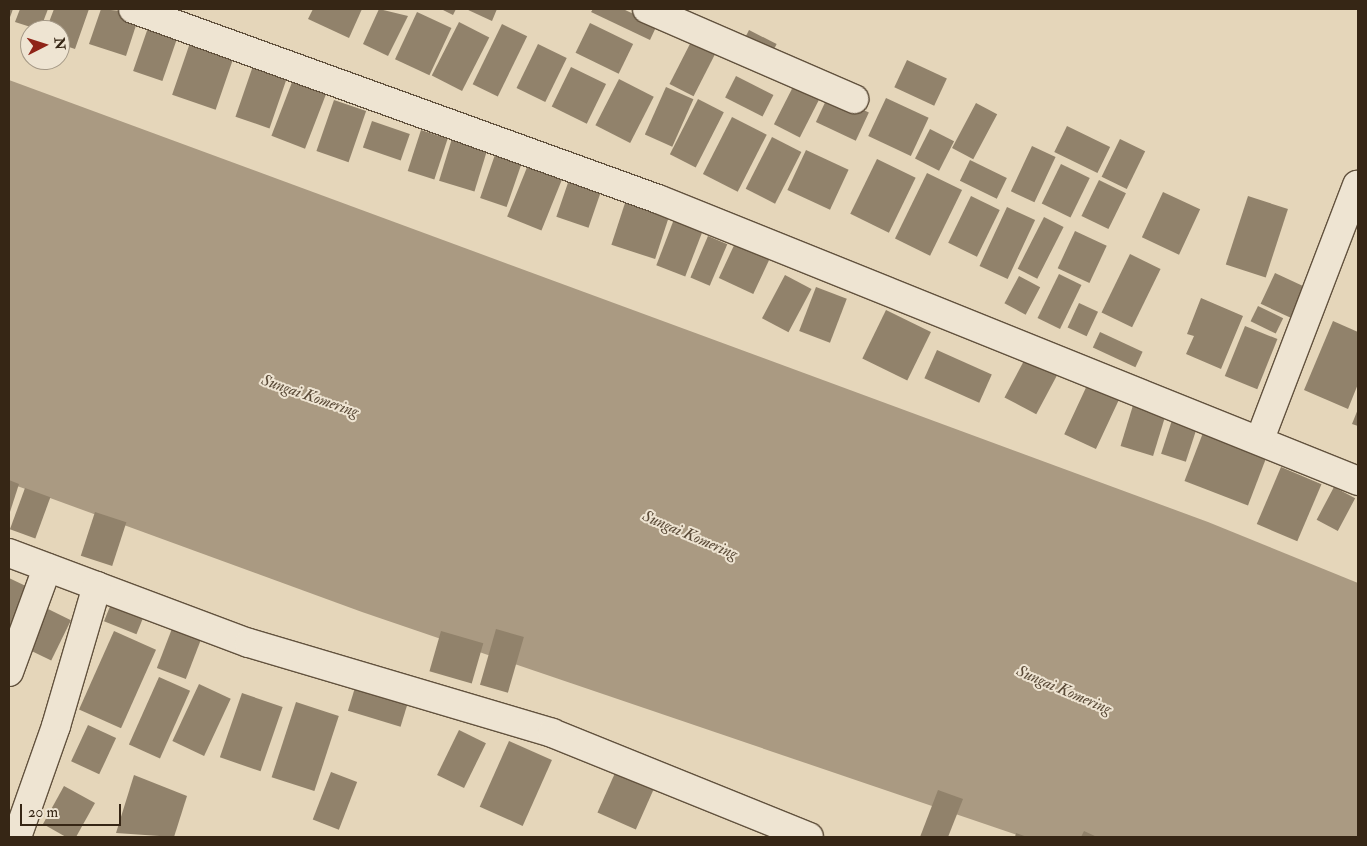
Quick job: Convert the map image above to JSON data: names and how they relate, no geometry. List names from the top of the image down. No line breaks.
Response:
{"water":["Sungai Komering"],"scale_bar":"20 m","north":"right"}
